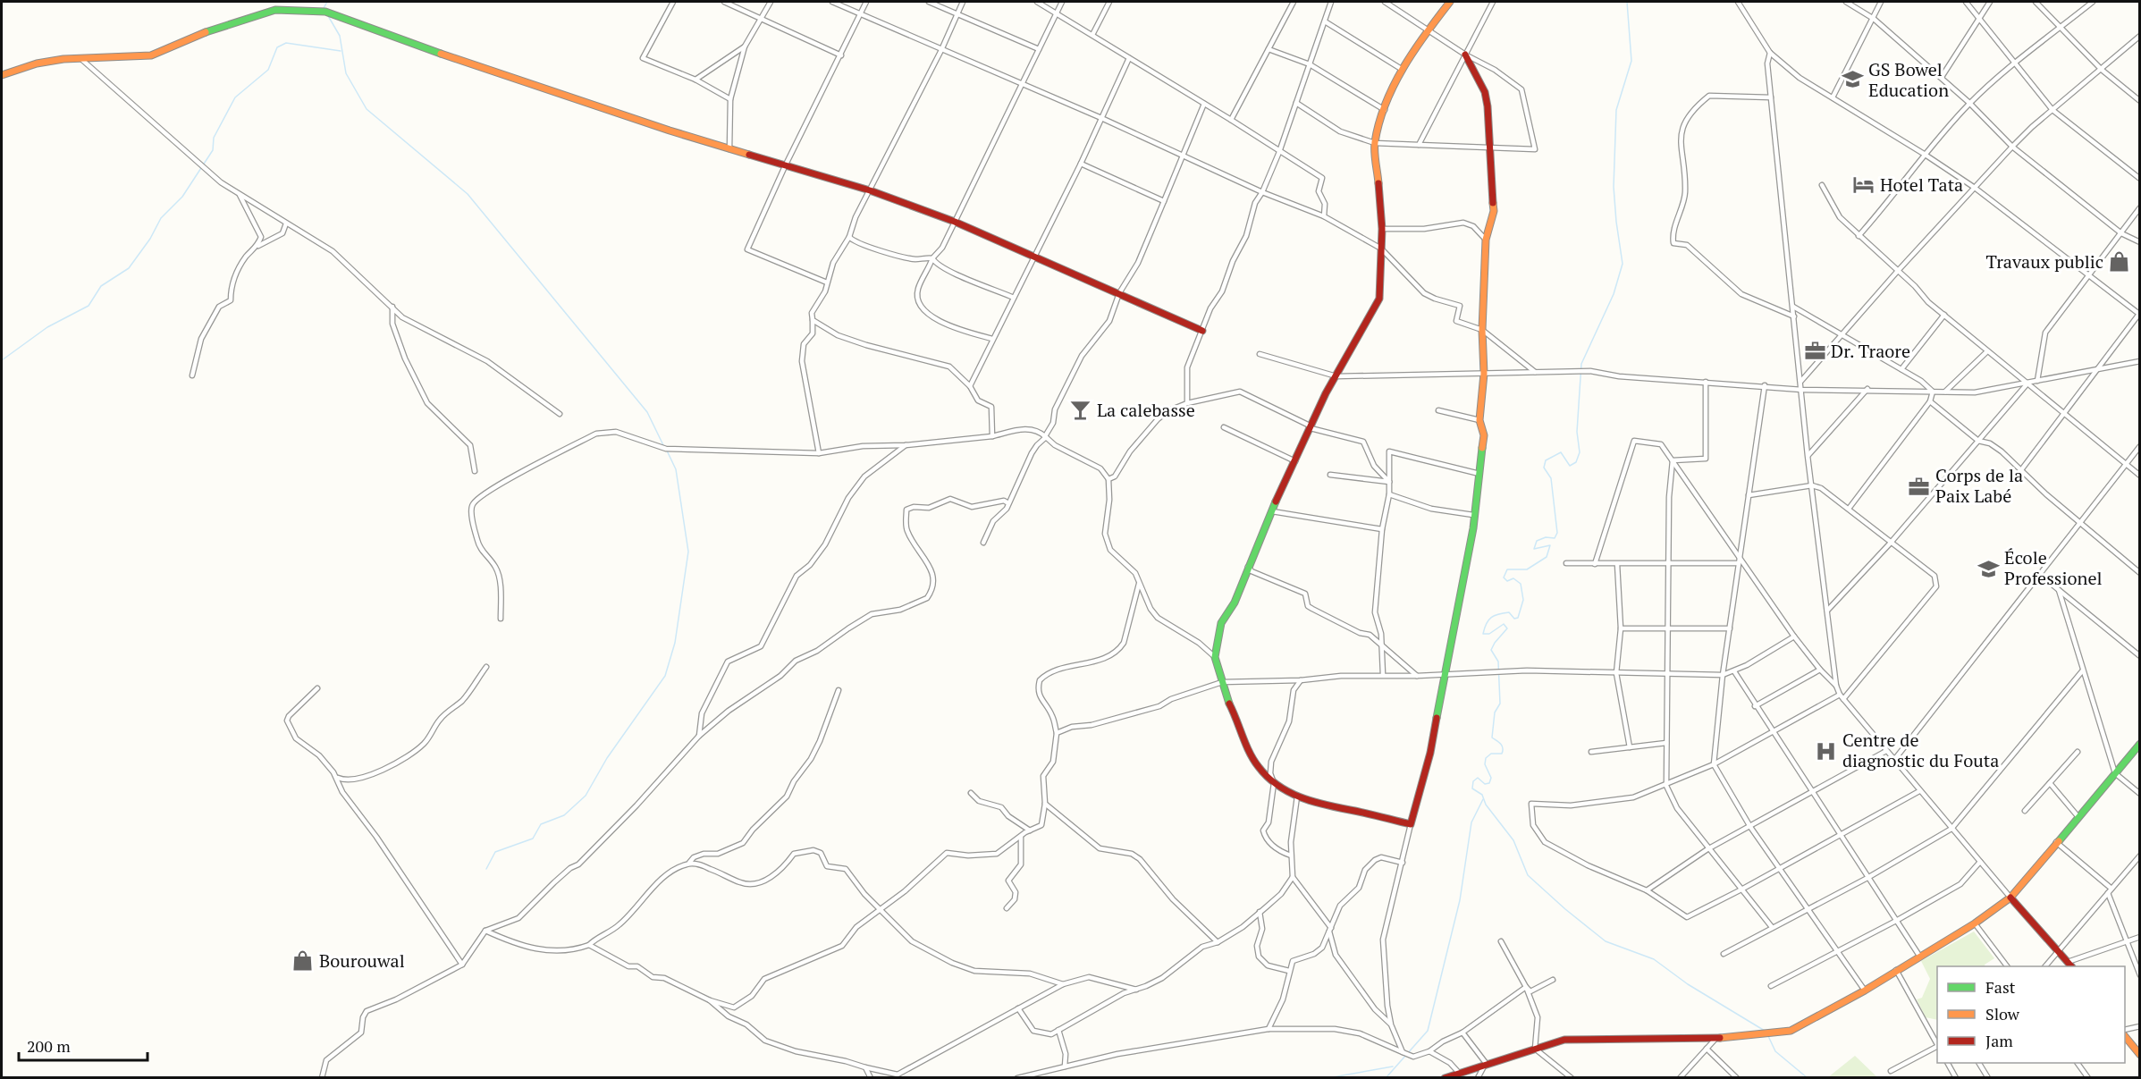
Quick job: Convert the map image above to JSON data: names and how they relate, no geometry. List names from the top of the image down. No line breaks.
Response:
{"places":{"school or university":["GS Bowel Education","École Professionel"],"hotel":["Hotel Tata"],"shop":["Travaux public","Bourouwal"],"office":["Dr. Traore","Corps de la Paix Labé"],"bar":["La calebasse"],"hospital":["Centre de diagnostic du Fouta"]},"legend":["Fast","Slow","Jam"],"scale_bar":"200 m"}
